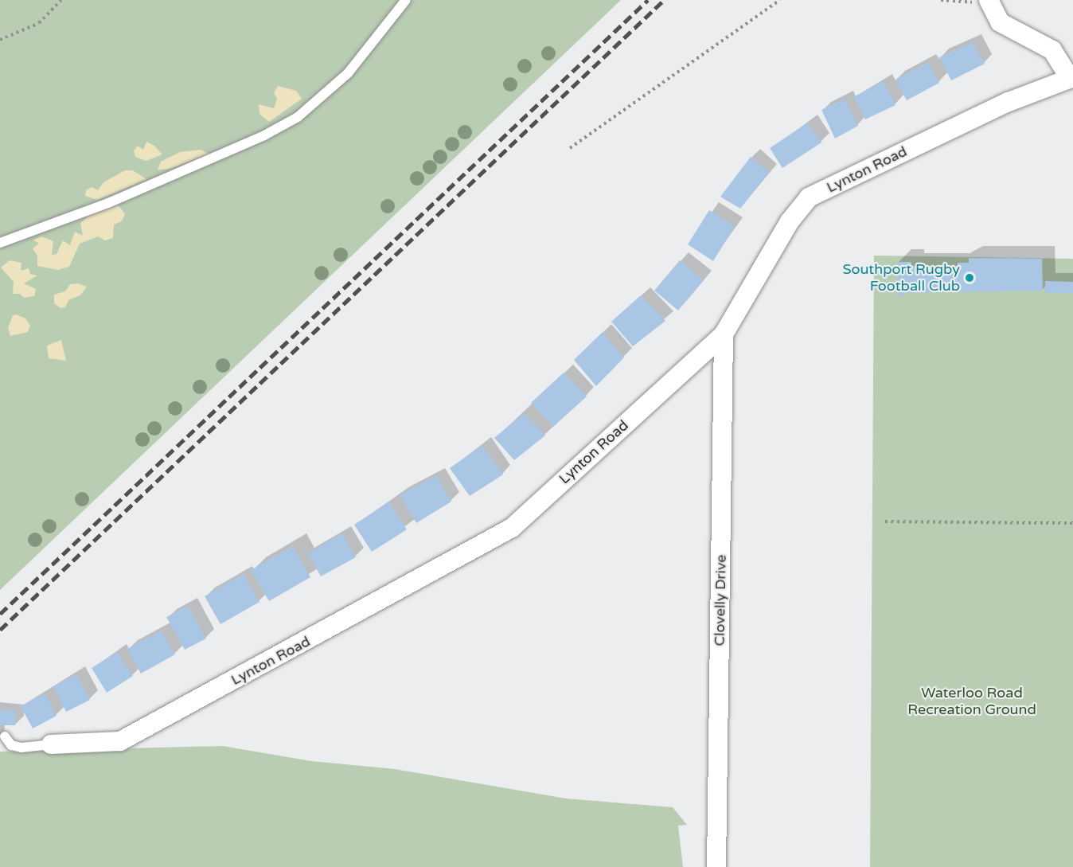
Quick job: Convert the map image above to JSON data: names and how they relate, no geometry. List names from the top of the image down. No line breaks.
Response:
{"streets":{"street":["Lynton Road","Clovelly Drive"]},"crossings":[["Lynton Road","Clovelly Drive"]],"parks":["Waterloo Road Recreation Ground"],"places":["Southport Rugby Football Club"]}
